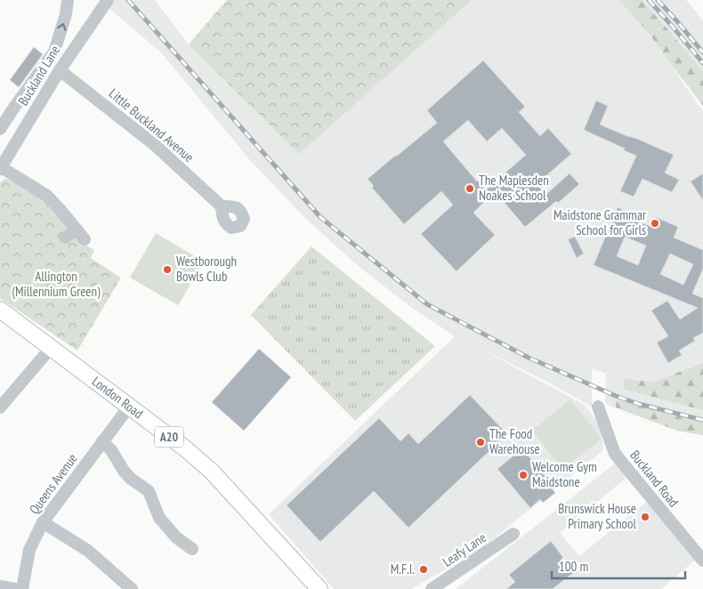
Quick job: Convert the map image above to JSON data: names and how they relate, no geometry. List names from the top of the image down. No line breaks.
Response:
{"streets":{"main road":["London Road","A20"],"street":["Buckland Lane","Little Buckland Avenue","Buckland Road","Queens Avenue","Leafy Lane"]},"crossings":[["Buckland Lane","Little Buckland Avenue"],["London Road","Queens Avenue"]],"parks":["Allington (Millennium Green)"],"places":["The Maplesden Noakes School","Maidstone Grammar School for Girls","Westborough Bowls Club","The Food Warehouse","Welcome Gym Maidstone","Brunswick House Primary School","M.F.I."],"scale_bar":"100 m"}
